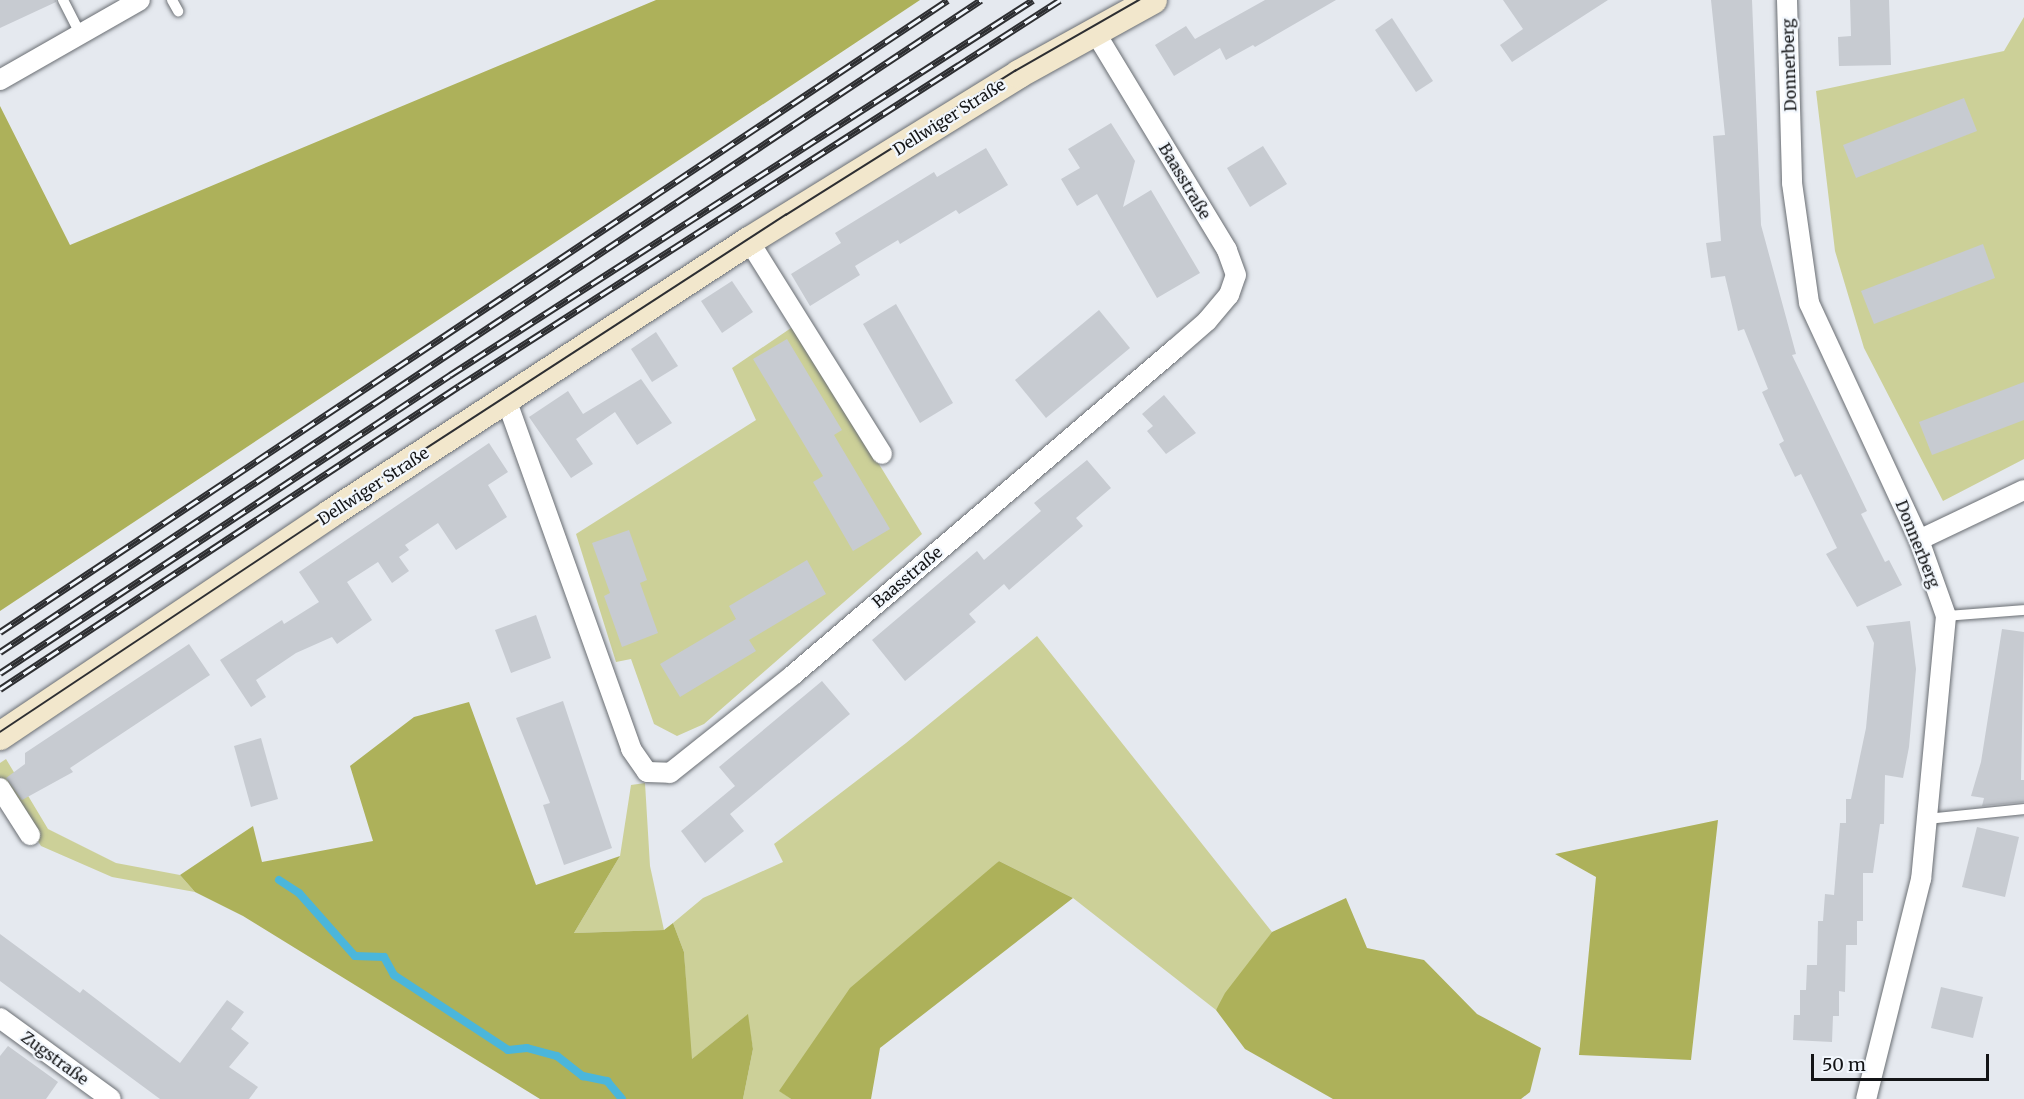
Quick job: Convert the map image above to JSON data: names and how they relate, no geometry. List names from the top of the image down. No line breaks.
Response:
{"streets":{"main road":["Dellwiger Straße"],"street":["Donnerberg","Baasstraße","Zugstraße"]},"crossings":[["Dellwiger Straße","Baasstraße"]],"scale_bar":"50 m"}
